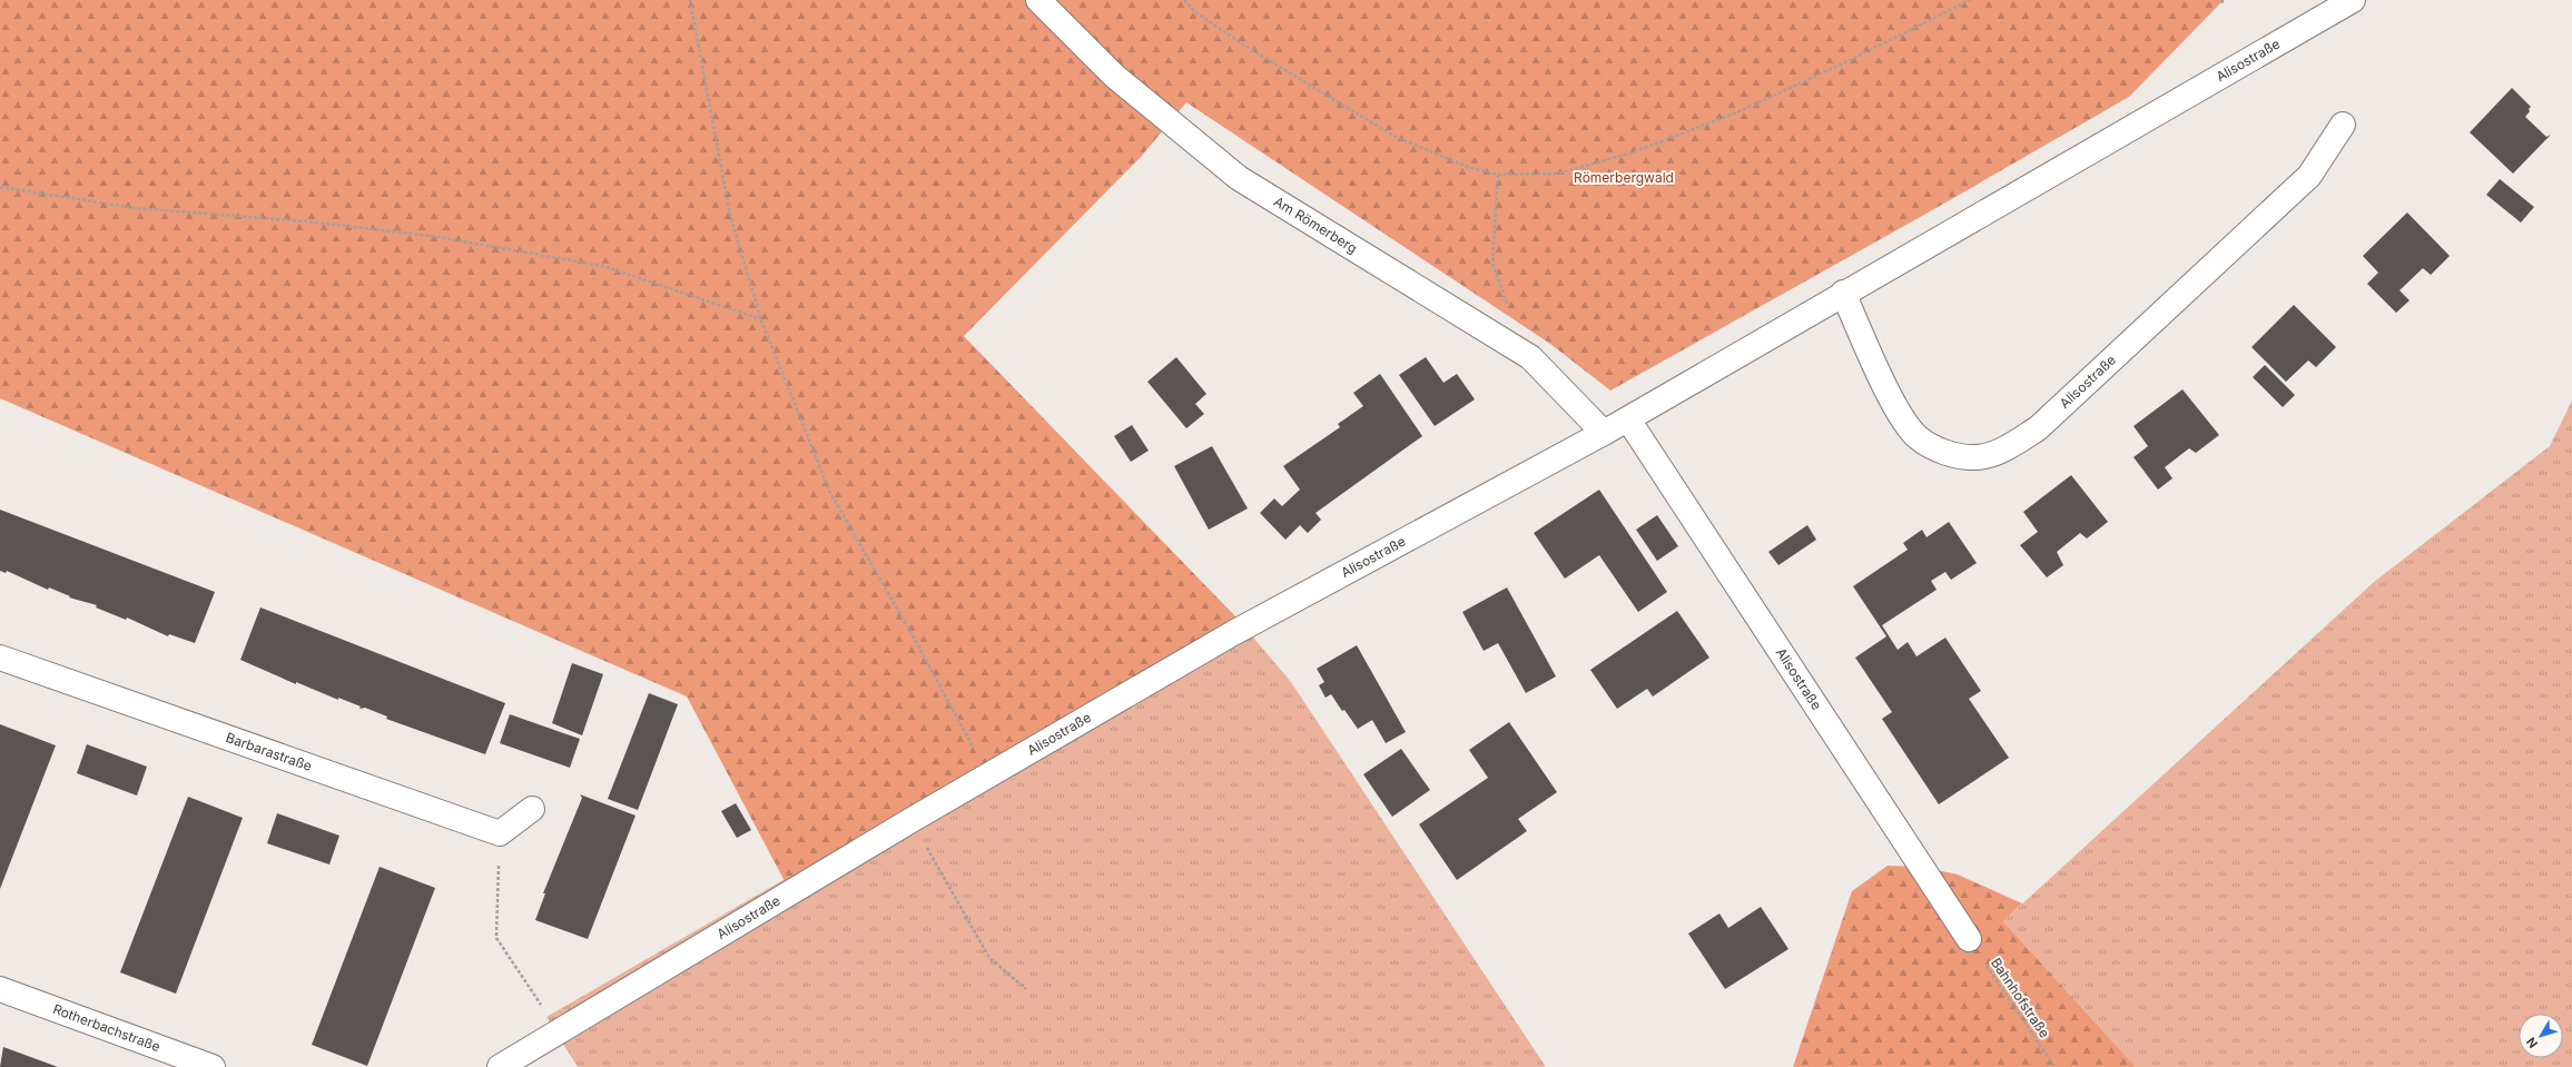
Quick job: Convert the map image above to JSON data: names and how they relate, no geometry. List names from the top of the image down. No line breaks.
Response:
{"streets":{"street":["Alisostraße","Am Römerberg","Barbarastraße","Rotherbachstraße"],"path":["Bahnhofstraße"]},"crossings":[["Alisostraße","Am Römerberg"],["Alisostraße","Bahnhofstraße"]],"parks":["Römerbergwald"],"north":"bottom left"}
